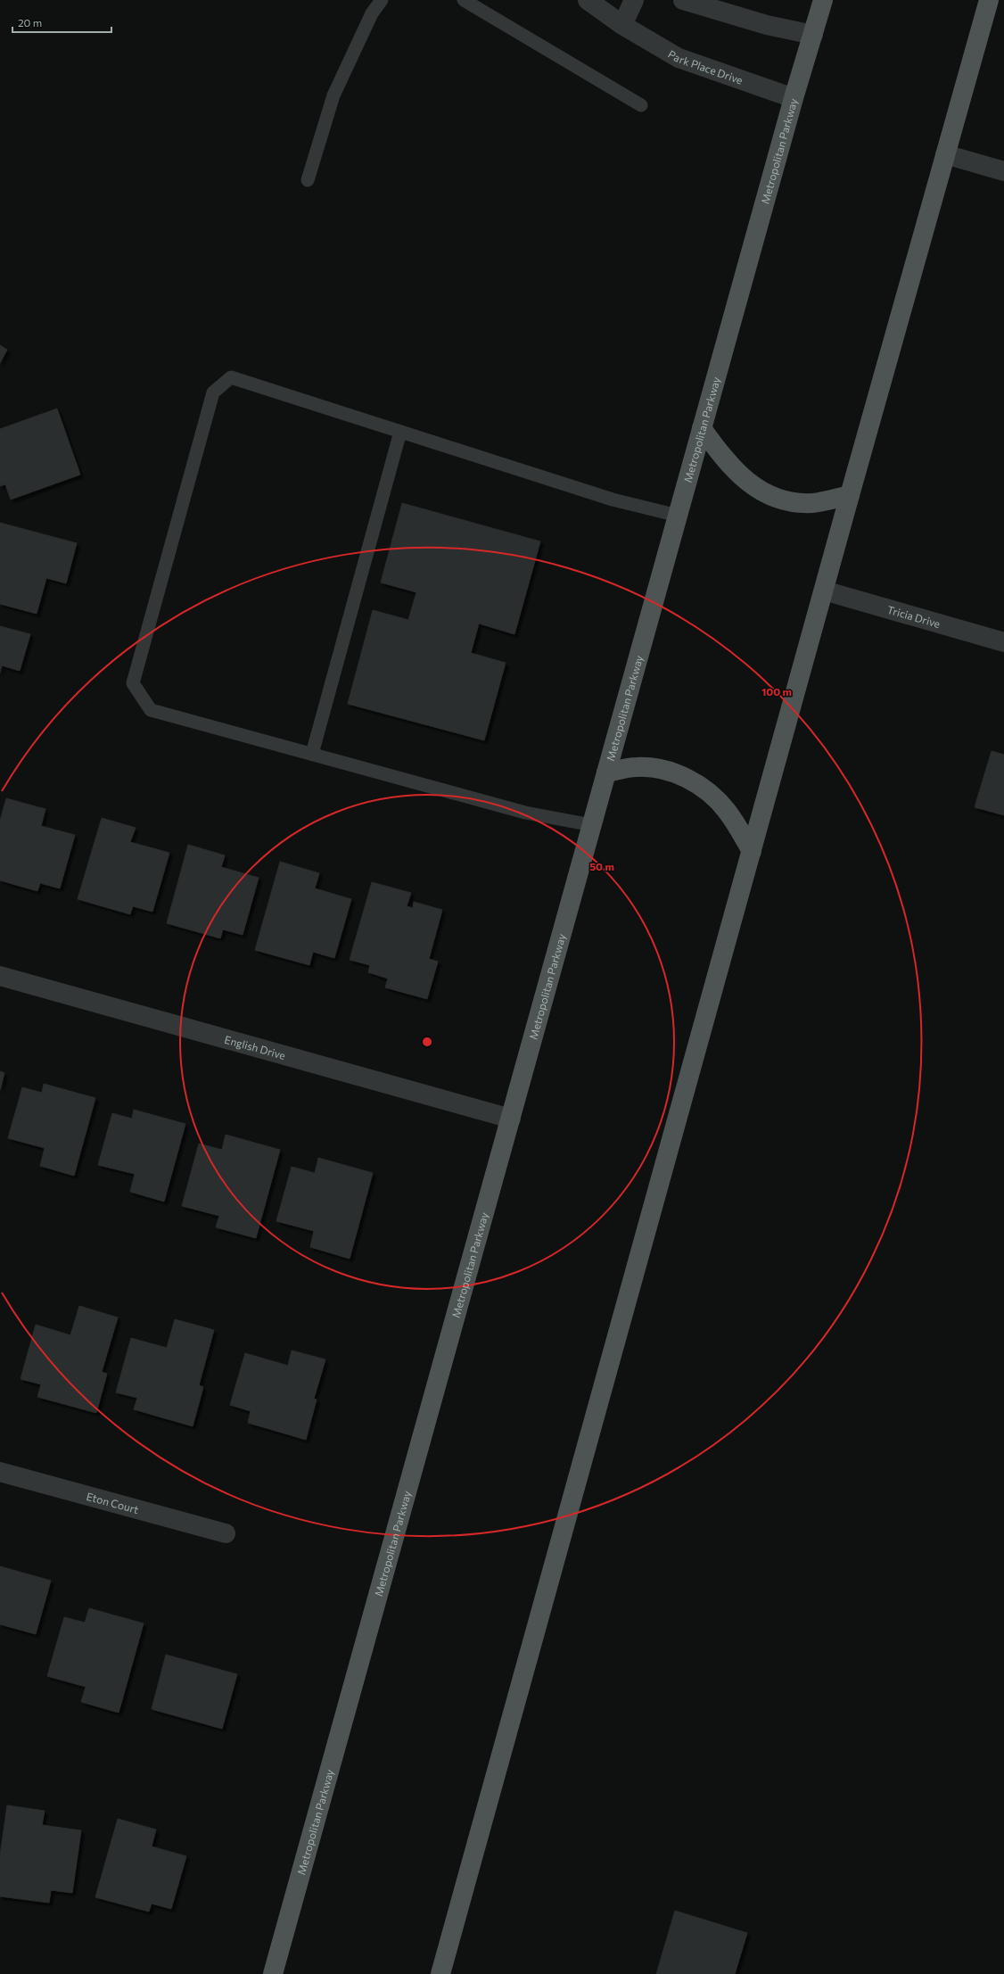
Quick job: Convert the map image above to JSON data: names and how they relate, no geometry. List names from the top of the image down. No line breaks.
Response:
{"streets":{"main road":["Metropolitan Parkway"],"street":["Park Place Drive","Tricia Drive","English Drive","Eton Court"]},"crossings":[["Park Place Drive","Metropolitan Parkway"],["Metropolitan Parkway","English Drive"]],"scale_bar":"20 m","rings":["100 m","50 m"]}
